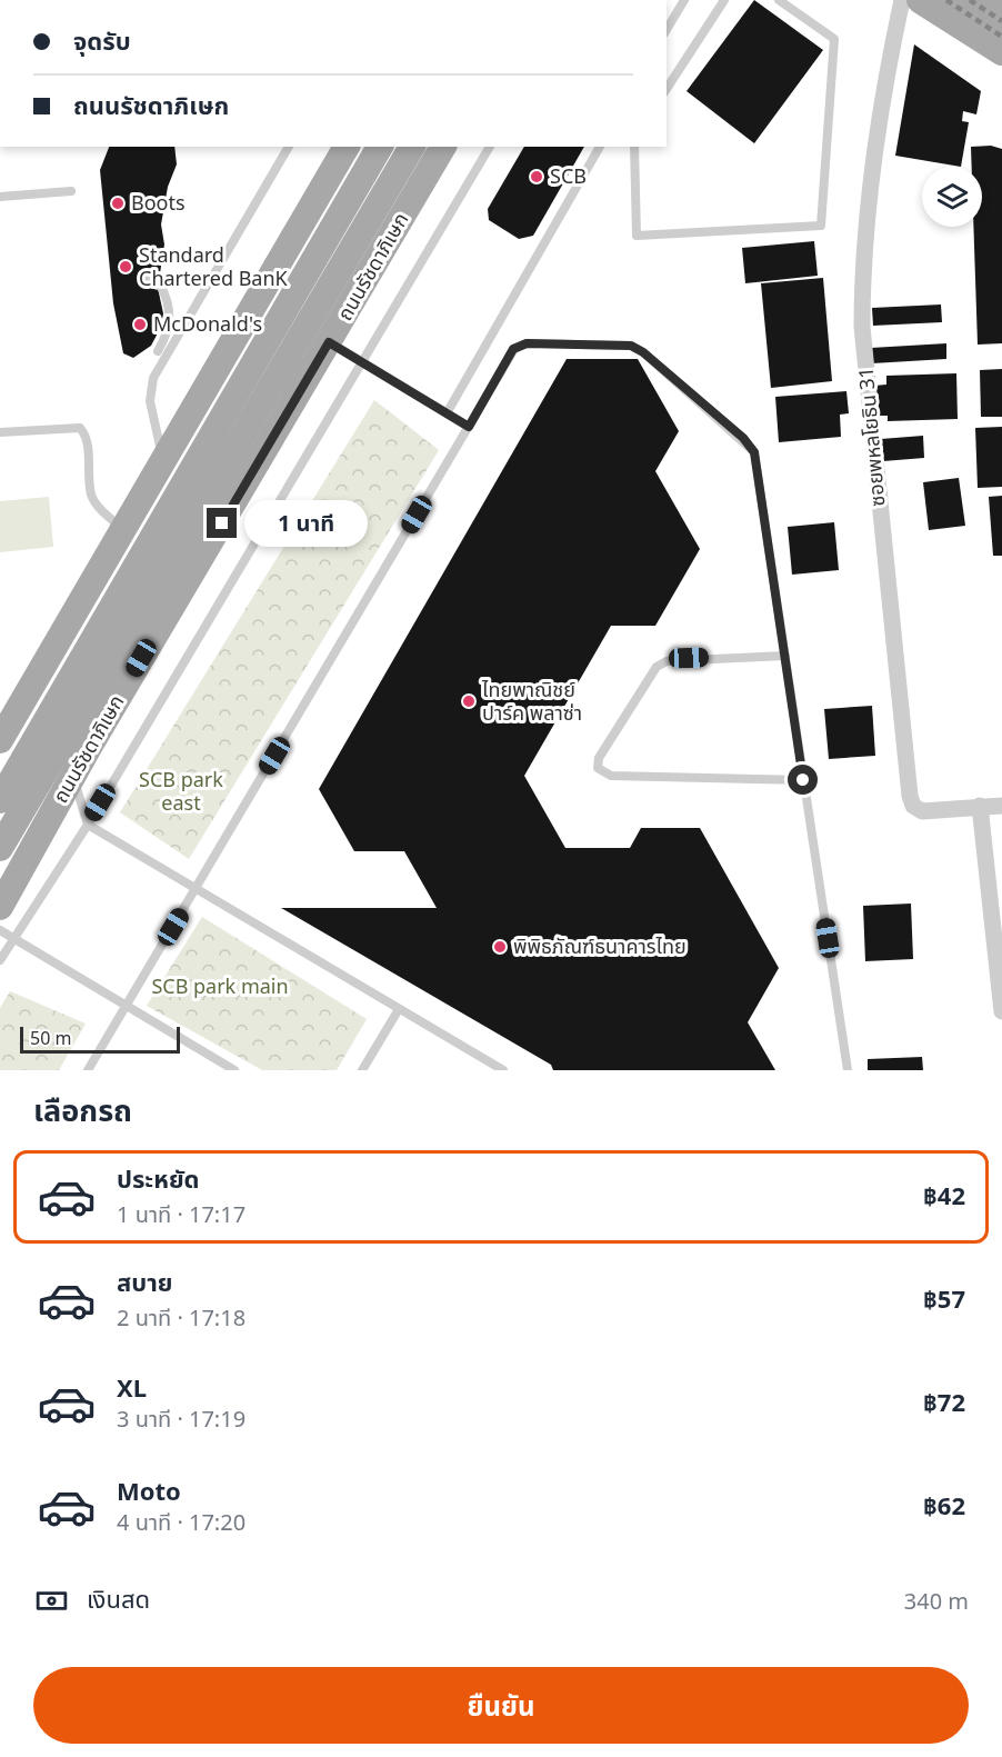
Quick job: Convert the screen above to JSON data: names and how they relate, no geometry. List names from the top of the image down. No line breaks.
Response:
{"streets":{"main road":["ถนนรัชดาภิเษก"],"street":["ซอยพหลโยธิน 31"]},"parks":["SCB park east","SCB park main"],"places":["SCB","Boots","Standard Chartered BanK","McDonald's","ไทยพาณิชย์ ปาร์ค พลาซ่า","พิพิธภัณฑ์ธนาคารไทย"],"scale_bar":"50 m","page":{"banner":["จุดรับ","ถนนรัชดาภิเษก"],"bubble":"1 นาที","scale":"50 m","heading":"เลือกรถ","list":[{"name":"ประหยัด","note":"1 นาที · 17:17","value":"฿42"},{"name":"สบาย","note":"2 นาที · 17:18","value":"฿57"},{"name":"XL","note":"3 นาที · 17:19","value":"฿72"},{"name":"Moto","note":"4 นาที · 17:20","value":"฿62"}],"pay":["เงินสด","340 m"],"buttons":"ยืนยัน"}}
